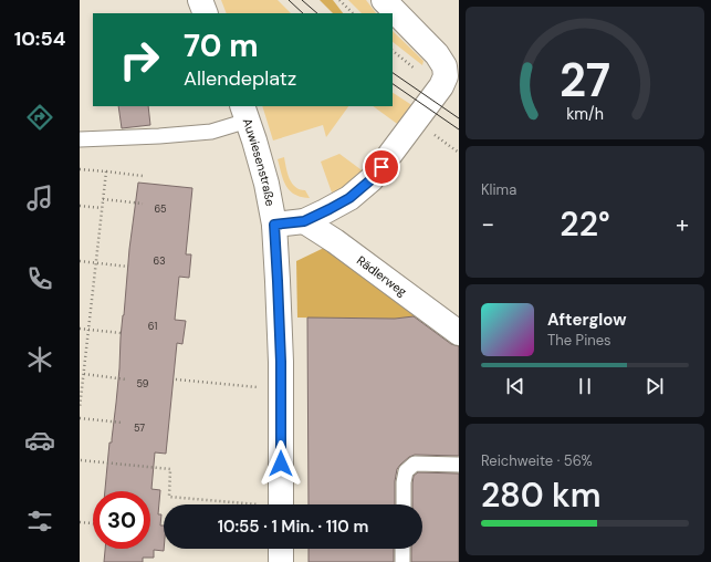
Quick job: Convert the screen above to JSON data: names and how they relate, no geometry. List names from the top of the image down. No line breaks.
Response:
{"streets":{"street":["Auwiesenstraße","Rädlerweg"]},"house_numbers":["65","63","61","59","57"],"page":{"tabs":"10:54","turn":["70 m","Allendeplatz"],"tile":["Klima",["Reichweite · 56%","280 km"]],"heat":["−","22°","+"],"song":["Afterglow","The Pines"],"limit":"30","trip":"10:55 · 1 Min. · 110 m","gauge":["27","km/h"]}}
